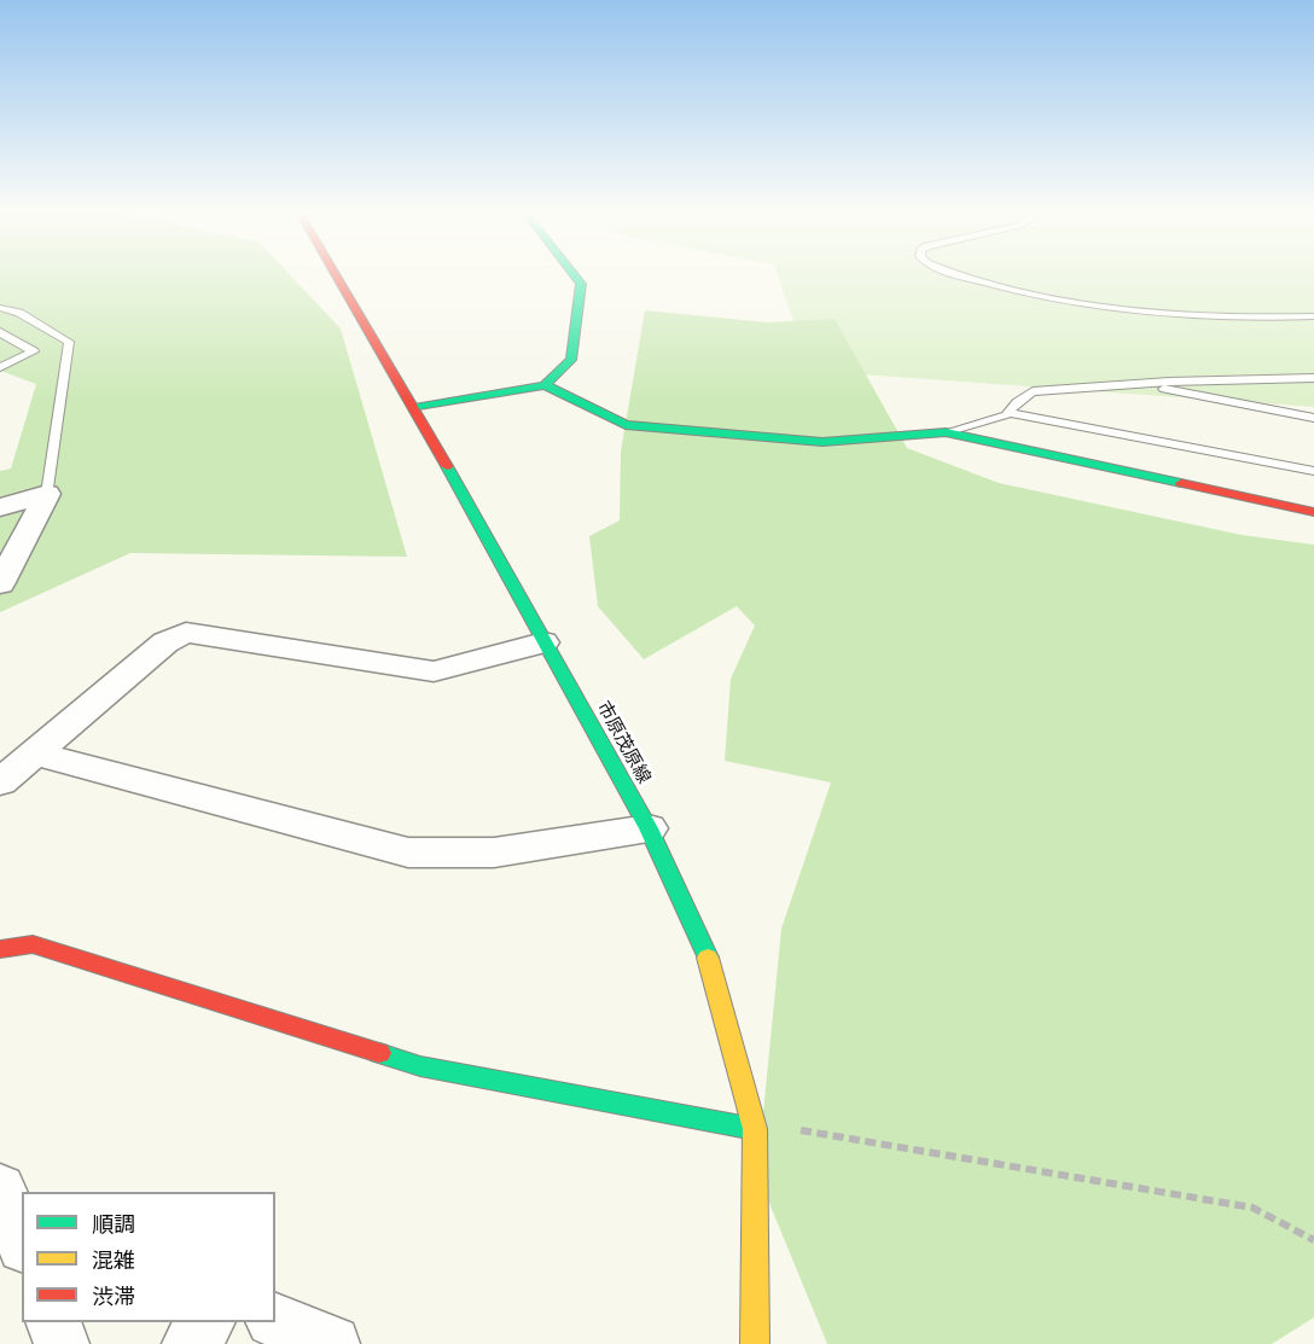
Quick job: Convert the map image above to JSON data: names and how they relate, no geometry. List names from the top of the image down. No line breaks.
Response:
{"streets":{"street":["市原茂原線"]},"legend":["順調","混雑","渋滞"]}
